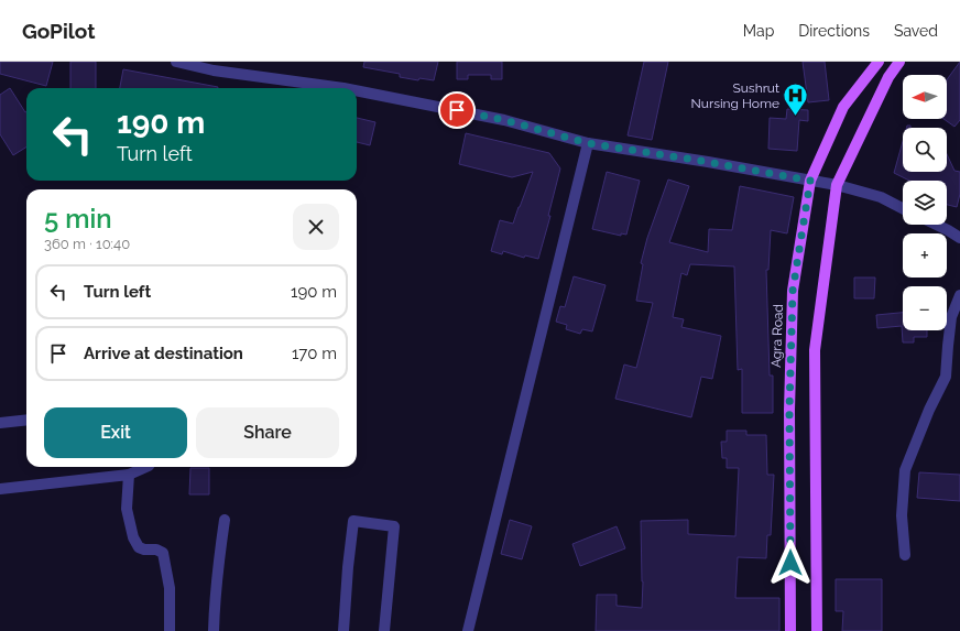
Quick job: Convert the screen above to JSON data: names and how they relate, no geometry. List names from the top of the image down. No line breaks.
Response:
{"streets":{"main road":["Agra Road"]},"places":{"hospital":["Sushrut Nursing Home"]},"north":"left","page":{"header":"GoPilot","nav":["Map","Directions","Saved"],"map_buttons":["+","−"],"turn":["190 m","Turn left"],"heading":["5 min","360 m · 10:40"],"list":[{"name":"Turn left","value":"190 m"},{"name":"Arrive at destination","value":"170 m"}],"buttons":["Exit","Share"]}}
